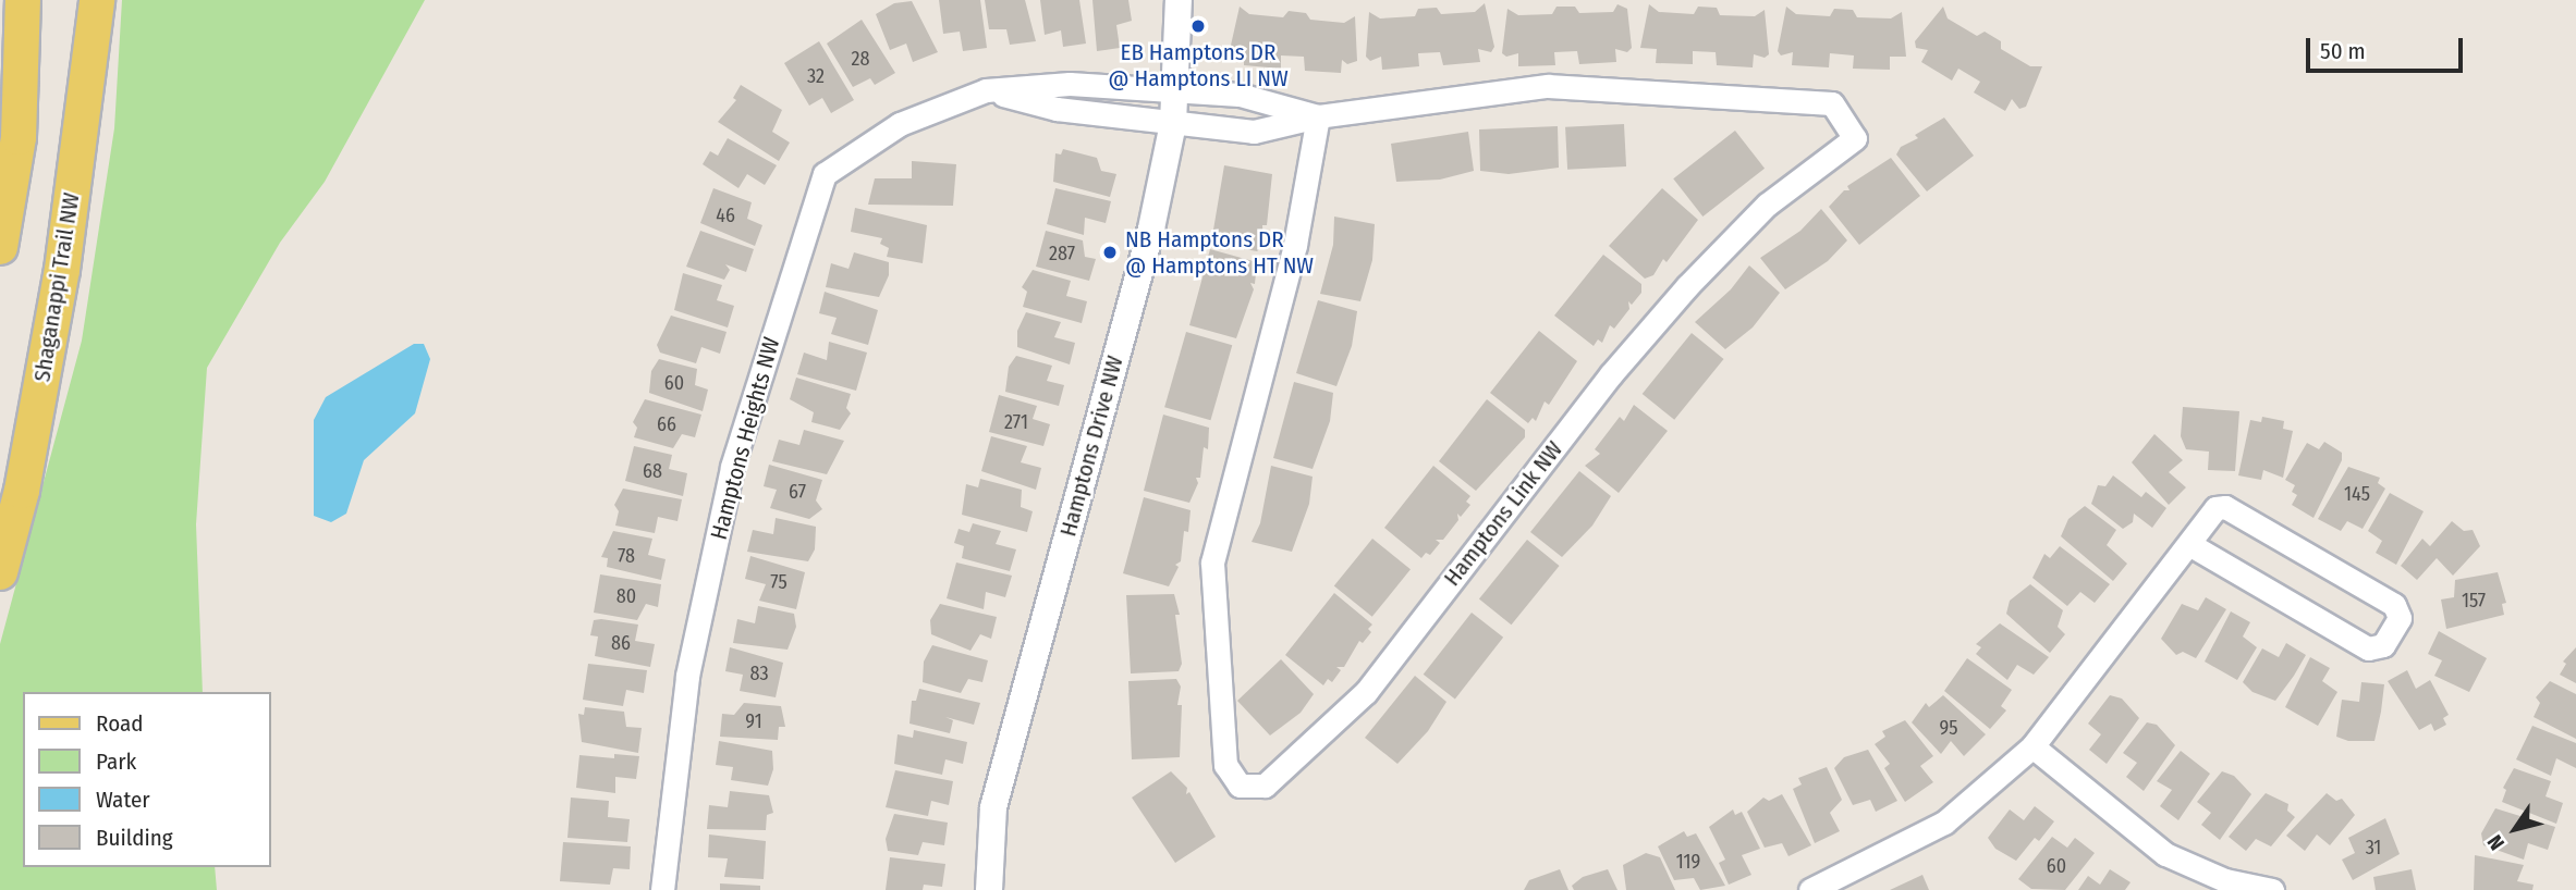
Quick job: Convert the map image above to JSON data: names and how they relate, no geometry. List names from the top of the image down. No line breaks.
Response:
{"streets":{"main road":["Shaganappi Trail NW"],"street":["Hamptons Heights NW","Hamptons Drive NW","Hamptons Link NW"]},"crossings":[["Hamptons Heights NW","Hamptons Drive NW"],["Hamptons Heights NW","Hamptons Link NW"],["Hamptons Drive NW","Hamptons Link NW"]],"places":["EB Hamptons DR @ Hamptons LI NW","NB Hamptons DR @ Hamptons HT NW"],"house_numbers":["28","32","46","287","60","271","66","68","67","145","78","75","80","157","86","83","91","95","31","119","60"],"legend":["Road","Park","Water","Building"],"scale_bar":"50 m","north":"bottom left"}
